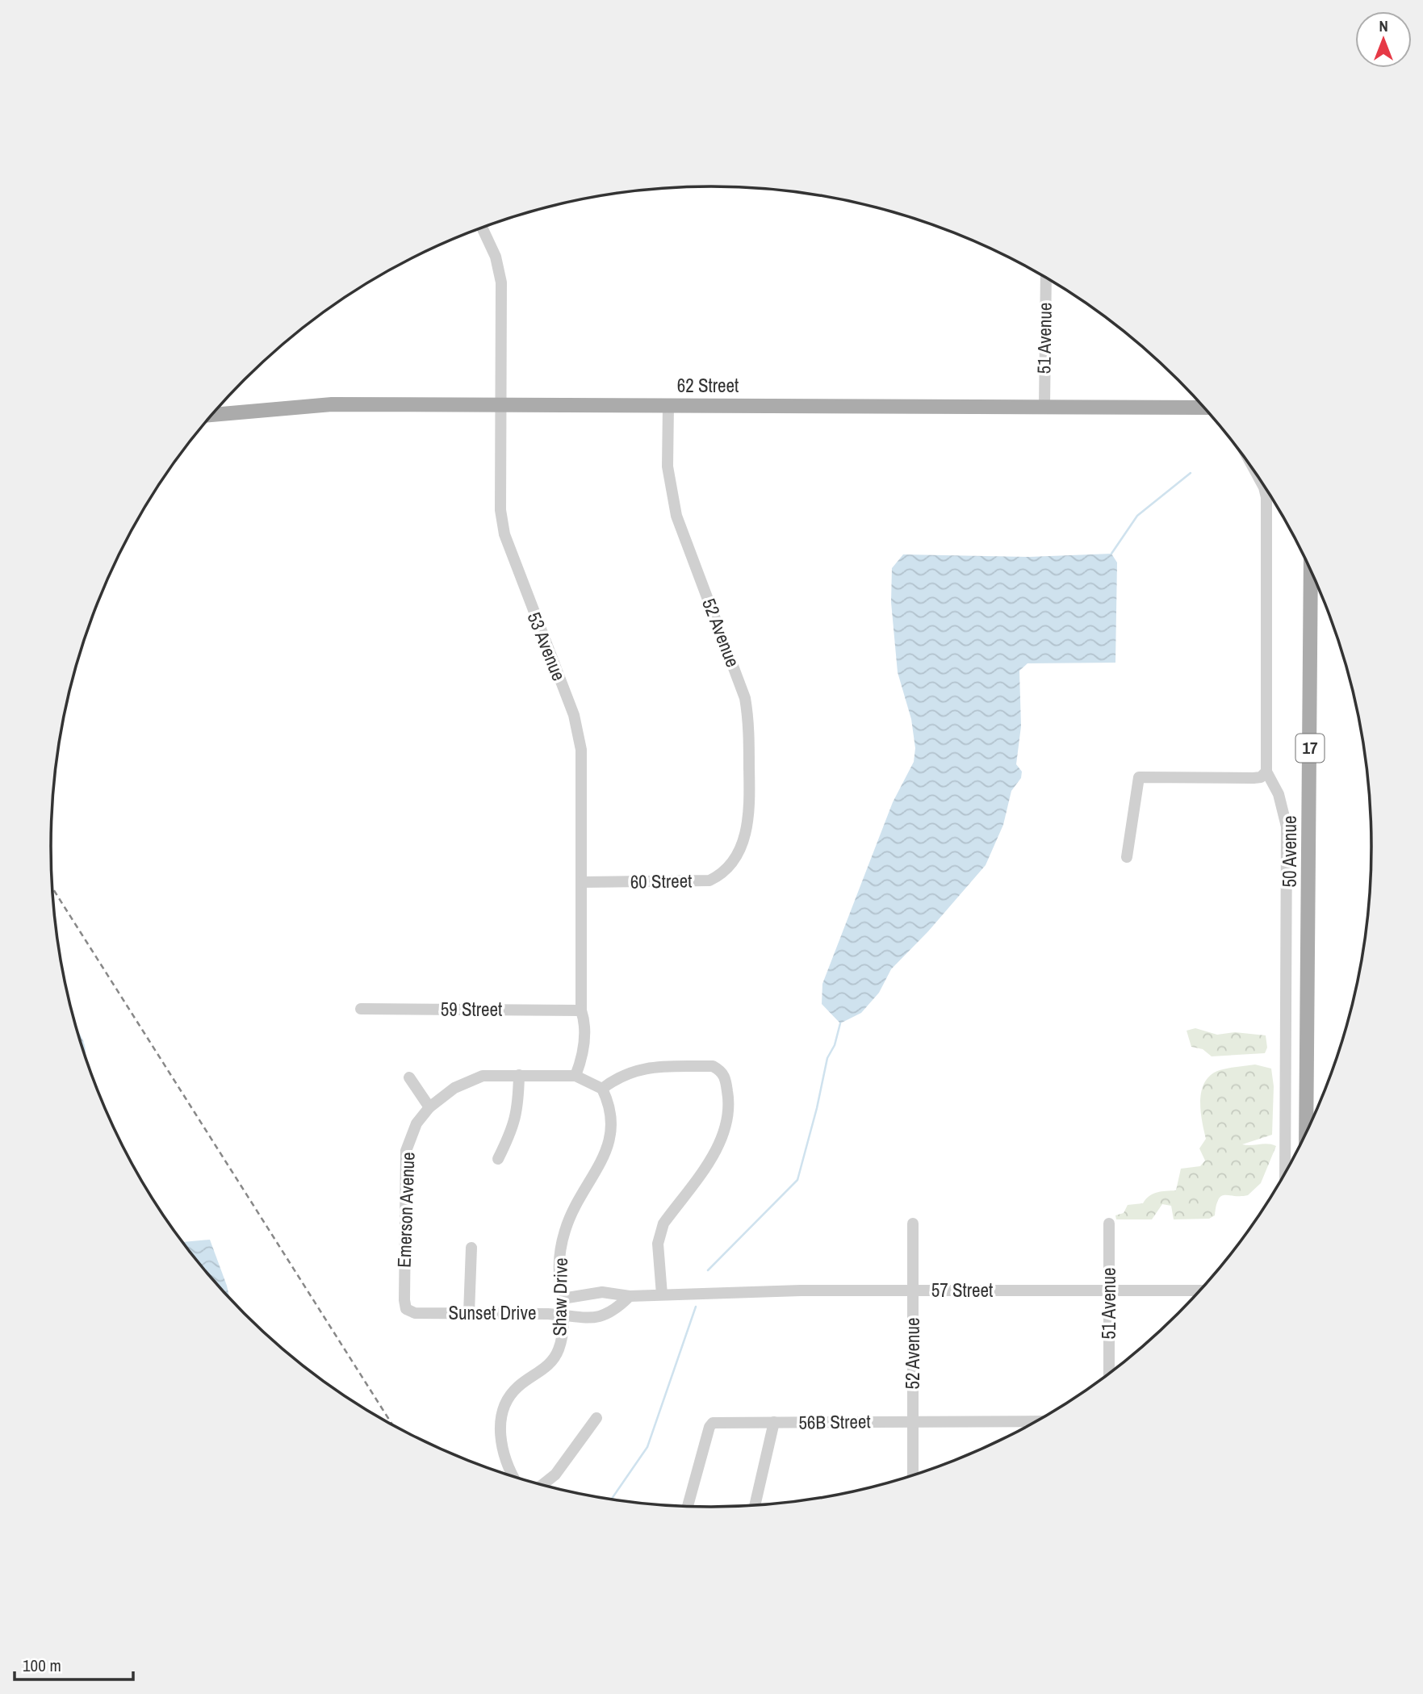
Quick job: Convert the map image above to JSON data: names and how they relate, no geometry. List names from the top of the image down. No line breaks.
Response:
{"streets":{"main road":["62 Street","17","50 Avenue"],"street":["51 Avenue","52 Avenue","53 Avenue","60 Street","59 Street","Emerson Avenue","57 Street","Shaw Drive","Sunset Drive","56B Street"]},"crossings":[["51 Avenue","62 Street"],["51 Avenue","57 Street"],["62 Street","52 Avenue"],["62 Street","53 Avenue"],["52 Avenue","60 Street"],["52 Avenue","57 Street"],["52 Avenue","56B Street"],["53 Avenue","60 Street"],["53 Avenue","59 Street"],["Emerson Avenue","Sunset Drive"],["57 Street","Sunset Drive"],["Shaw Drive","Sunset Drive"]],"scale_bar":"100 m","north":"top"}
